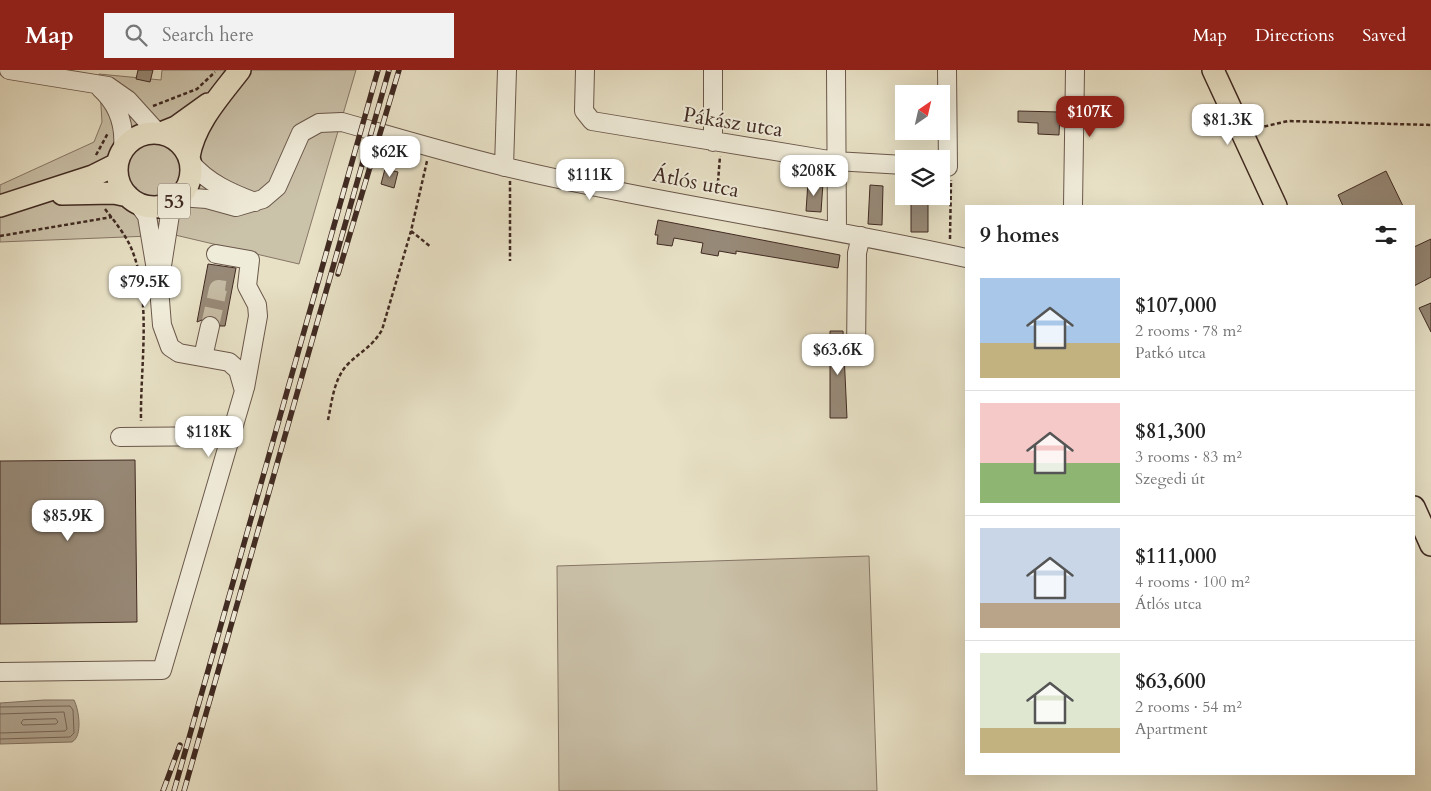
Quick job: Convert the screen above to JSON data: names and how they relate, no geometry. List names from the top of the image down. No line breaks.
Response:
{"streets":{"main road":["53"],"street":["Pákász utca","Átlós utca"]},"north":"top right","page":{"header":"Map","search":"Search here","nav":["Map","Directions","Saved"],"price":["$107K","$81.3K","$62K","$208K","$111K","$79.5K","$63.6K","$118K","$85.9K"],"heading":"9 homes","list":[{"name":"$107,000","note":"2 rooms · 78 m² · Patkó utca"},{"name":"$81,300","note":"3 rooms · 83 m² · Szegedi út"},{"name":"$111,000","note":"4 rooms · 100 m² · Átlós utca"},{"name":"$63,600","note":"2 rooms · 54 m² · Apartment"}]}}
